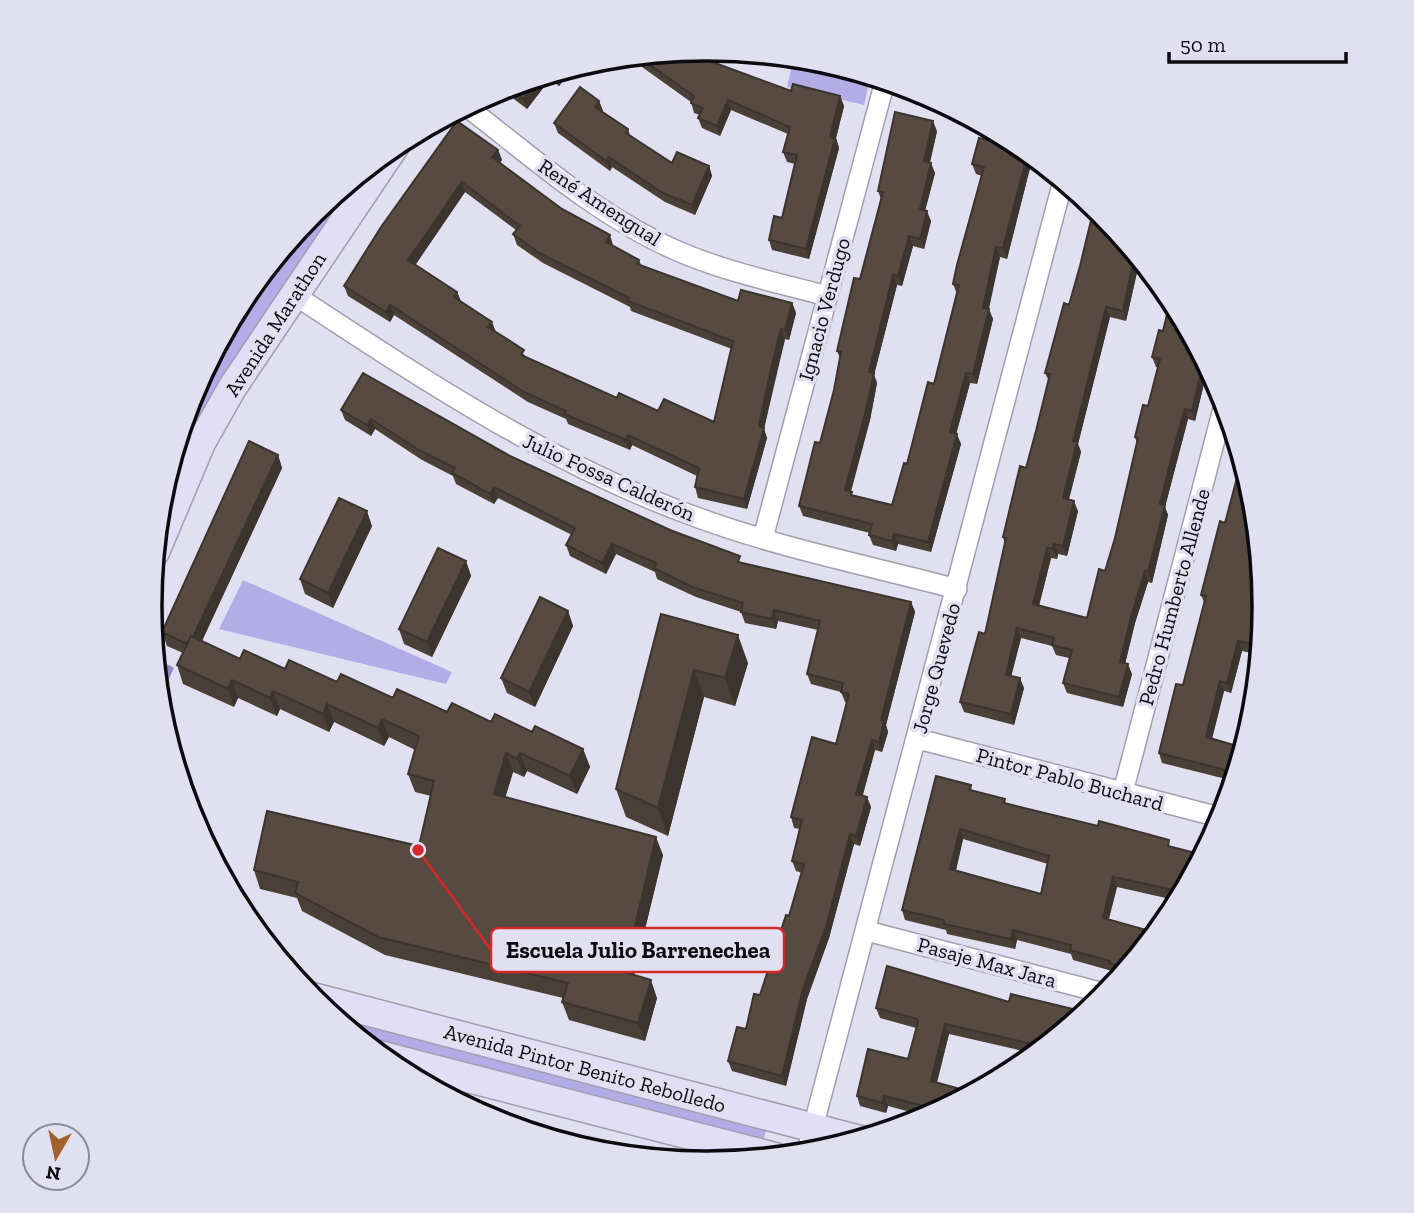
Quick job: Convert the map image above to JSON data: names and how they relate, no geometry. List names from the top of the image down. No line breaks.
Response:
{"streets":{"street":["René Amengual","Ignacio Verdugo","Avenida Marathon","Julio Fossa Calderón","Pedro Humberto Allende","Jorge Quevedo","Pintor Pablo Buchard","Pasaje Max Jara","Avenida Pintor Benito Rebolledo"]},"crossings":[["René Amengual","Ignacio Verdugo"],["Ignacio Verdugo","Julio Fossa Calderón"],["Avenida Marathon","Julio Fossa Calderón"],["Julio Fossa Calderón","Jorge Quevedo"],["Pedro Humberto Allende","Pintor Pablo Buchard"],["Jorge Quevedo","Pintor Pablo Buchard"],["Jorge Quevedo","Pasaje Max Jara"],["Jorge Quevedo","Avenida Pintor Benito Rebolledo"]],"places":["Escuela Julio Barrenechea"],"scale_bar":"50 m","north":"bottom"}
